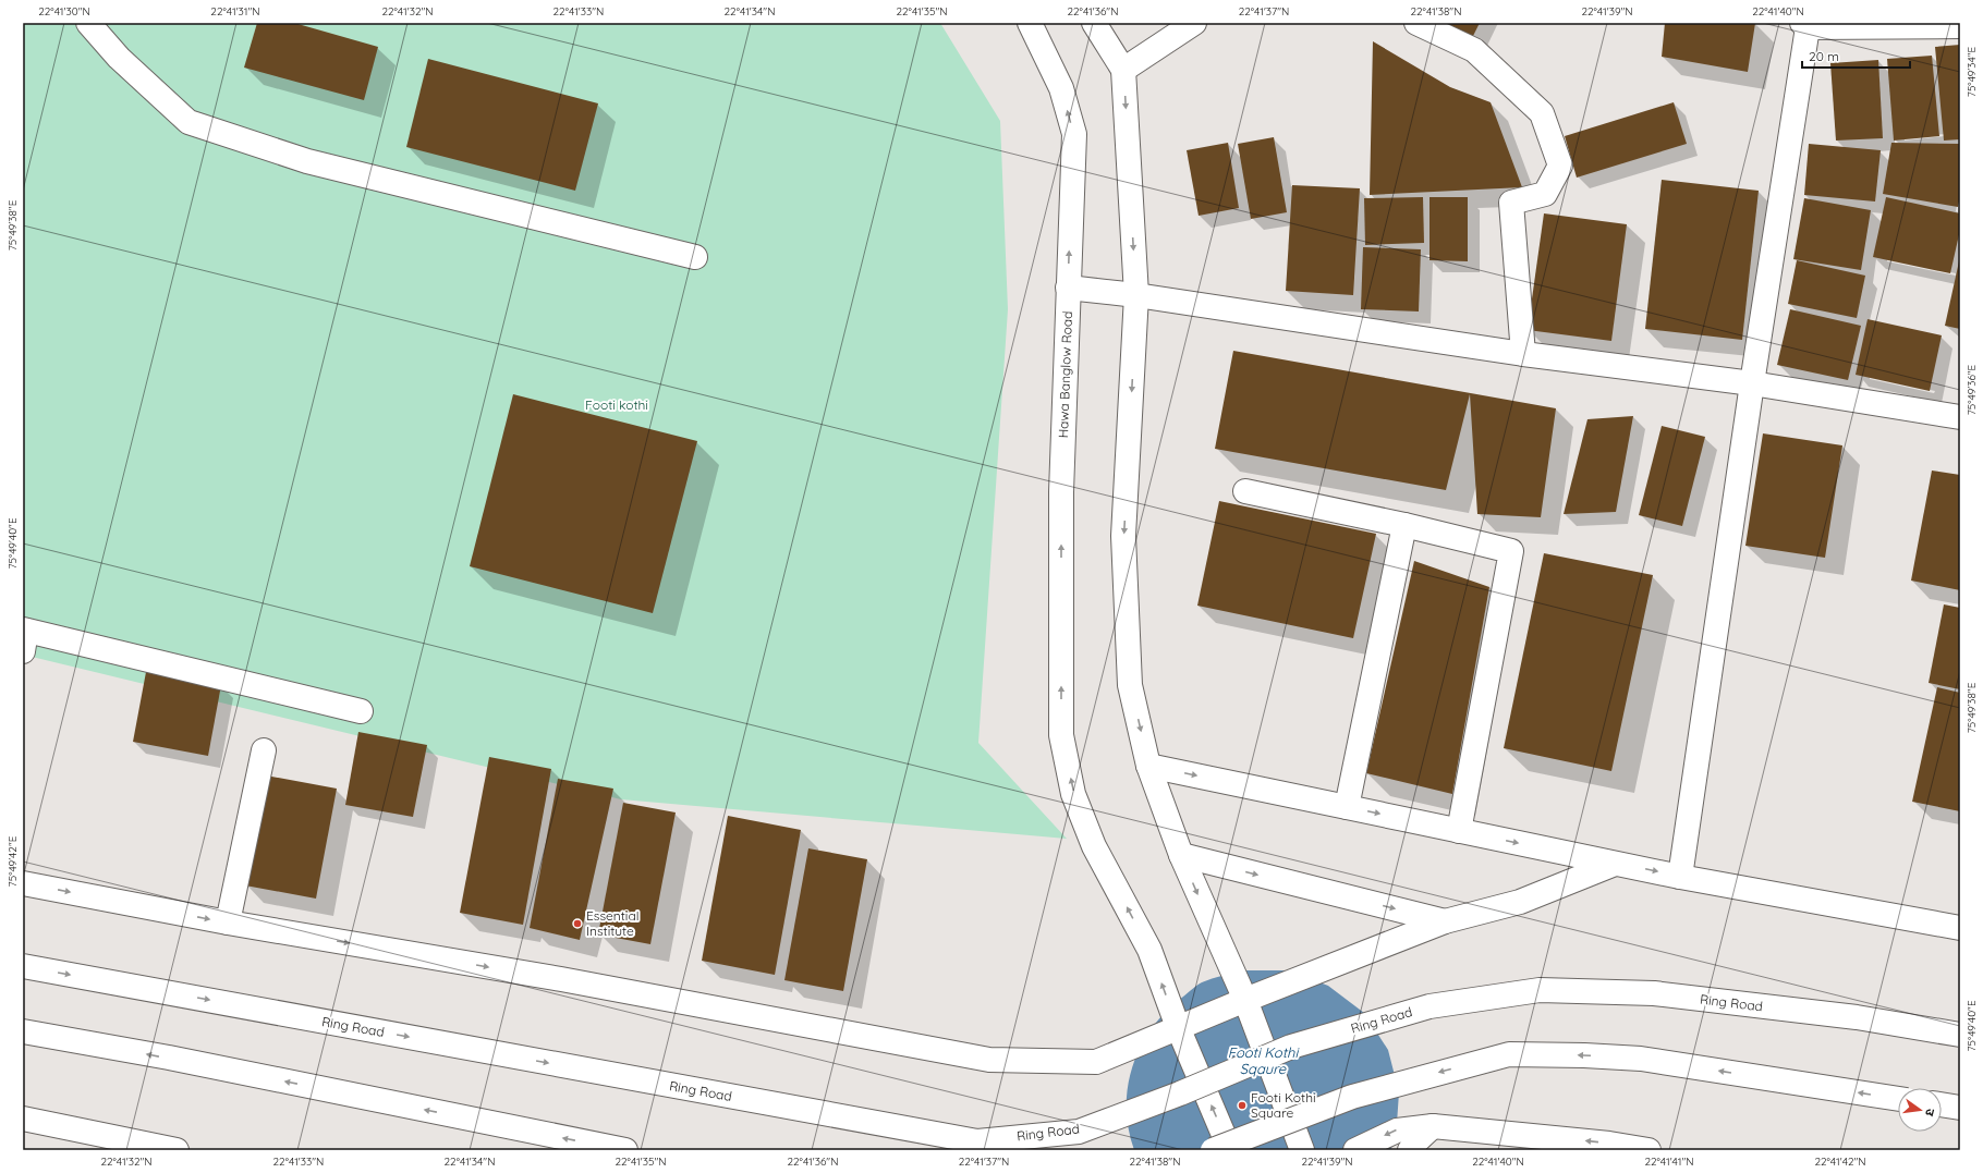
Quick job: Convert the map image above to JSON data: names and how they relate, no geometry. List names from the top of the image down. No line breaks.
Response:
{"streets":{"main road":["Hawa Banglow Road","Ring Road"]},"water":["Footi Kothi Sqaure"],"parks":["Footi kothi"],"places":["Essential Institute","Footi Kothi Square"],"scale_bar":"20 m","north":"right","coordinates":["22°41'30\"N","22°41'31\"N","22°41'32\"N","22°41'33\"N","22°41'34\"N","22°41'35\"N","22°41'36\"N","22°41'37\"N","22°41'38\"N","22°41'39\"N","22°41'40\"N","75°49'34\"E","75°49'38\"E","75°49'36\"E","75°49'40\"E","75°49'42\"E","22°41'41\"N","22°41'42\"N"]}
